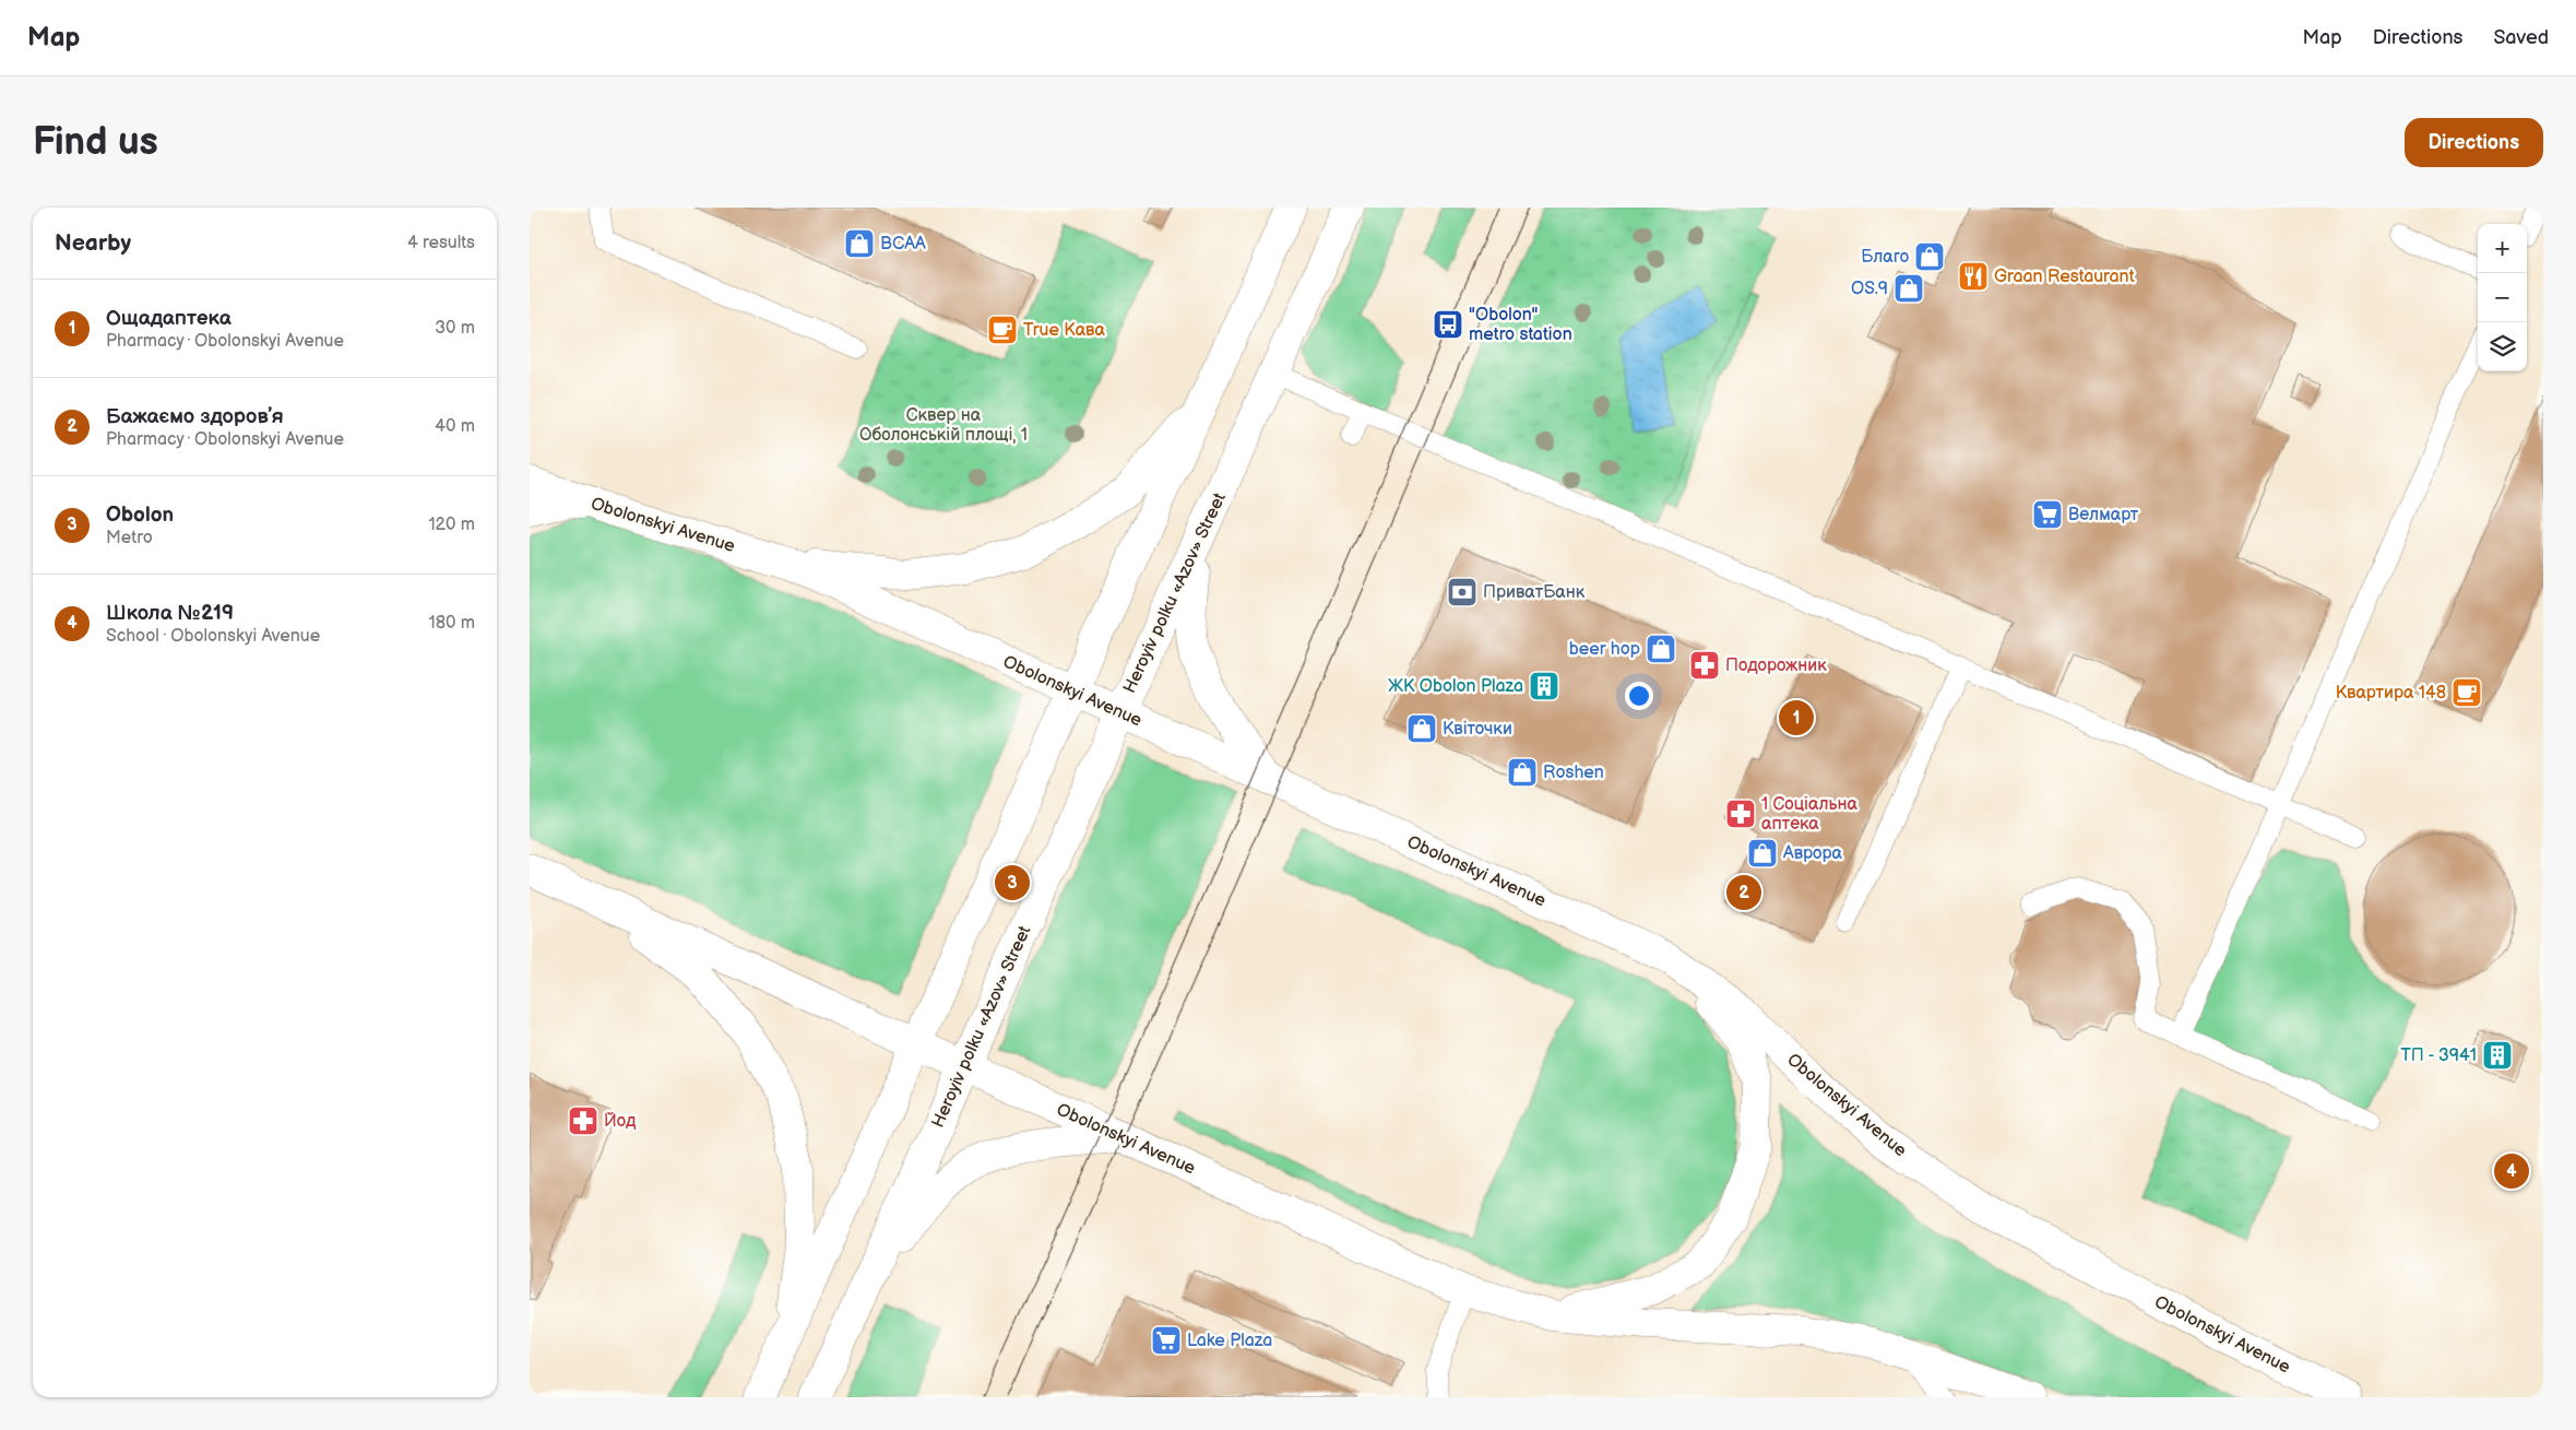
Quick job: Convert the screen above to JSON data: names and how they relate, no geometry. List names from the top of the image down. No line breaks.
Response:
{"streets":{"main road":["Obolonskyi Avenue","Heroyiv polku «Azov» Street"]},"crossings":[["Obolonskyi Avenue","Heroyiv polku «Azov» Street"]],"parks":["Сквер на Оболонській площі, 1"],"places":{"shop":["BCAA","Благо","OS.9","beer hop","Квіточки","Roshen","Аврора"],"restaurant":["Graan Restaurant"],"bus stop":["\"Obolon\" metro station"],"cafe":["True Кава","Квартира 148"],"supermarket":["Велмарт","Lake Plaza"],"bank":["ПриватБанк"],"pharmacy":["Подорожник","1 Соціальна аптека","Йод"],"building":["ЖК Obolon Plaza","ТП - 3941"]},"page":{"header":"Map","nav":["Map","Directions","Saved"],"buttons":"Directions","title":"Find us","heading":["Nearby","4 results"],"map_buttons":["+","−"],"list":[{"mark":"1","name":"Ощадаптека","note":"Pharmacy · Obolonskyi Avenue","value":"30 m"},{"mark":"2","name":"Бажаємо здоровʼя","note":"Pharmacy · Obolonskyi Avenue","value":"40 m"},{"mark":"3","name":"Obolon","note":"Metro","value":"120 m"},{"mark":"4","name":"Школа №219","note":"School · Obolonskyi Avenue","value":"180 m"}],"pins":["1","3","2","4"]}}
